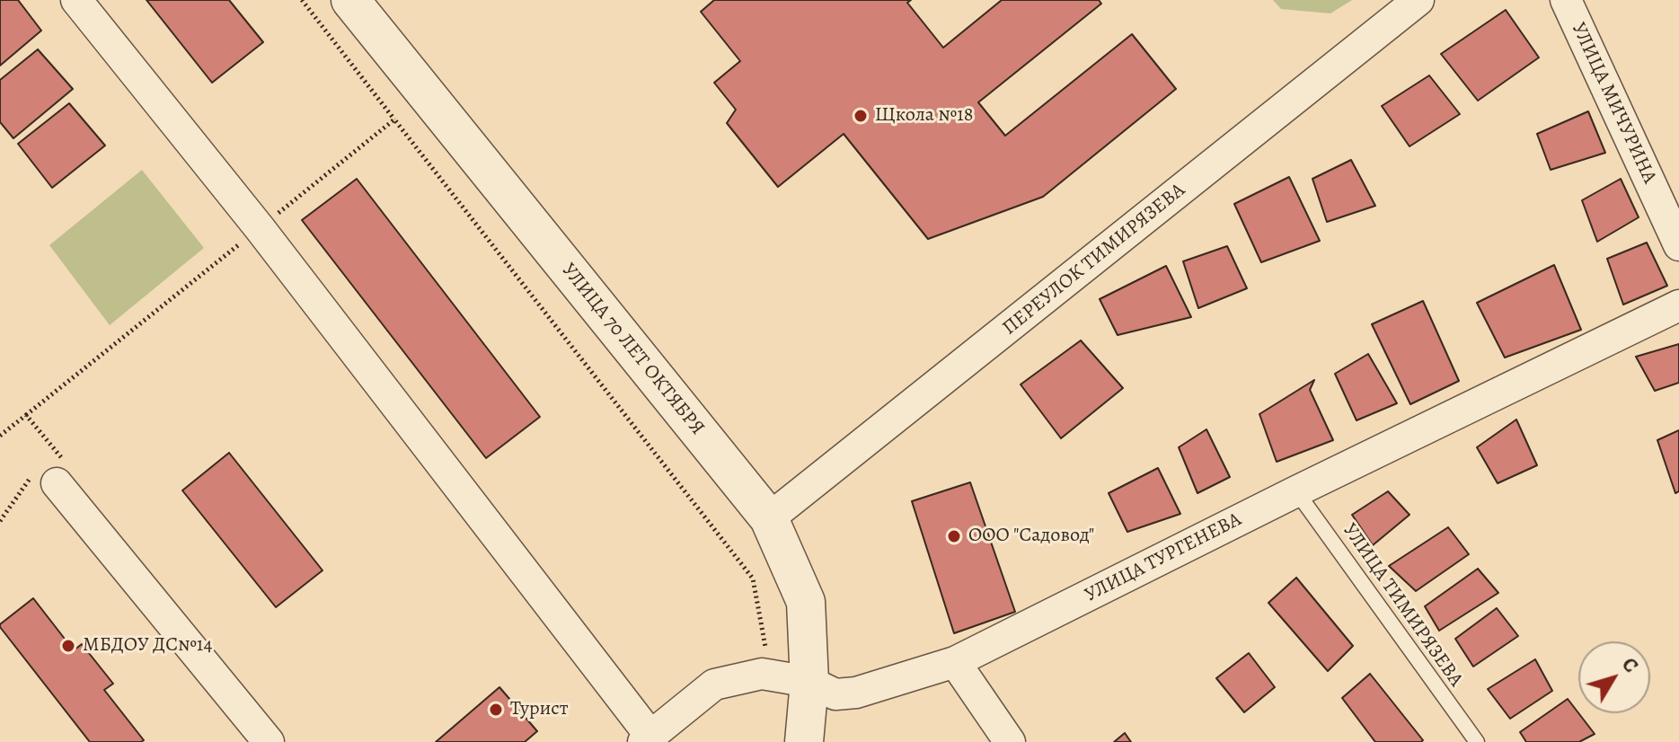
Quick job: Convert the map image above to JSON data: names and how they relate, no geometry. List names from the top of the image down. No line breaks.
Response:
{"streets":{"street":["УЛИЦА МИЧУРИНА","ПЕРЕУЛОК ТИМИРЯЗЕВА","УЛИЦА 70 ЛЕТ ОКТЯБРЯ","УЛИЦА ТУРГЕНЕВА"],"lane":["УЛИЦА ТИМИРЯЗЕВА"]},"crossings":[["ПЕРЕУЛОК ТИМИРЯЗЕВА","УЛИЦА 70 ЛЕТ ОКТЯБРЯ"],["УЛИЦА 70 ЛЕТ ОКТЯБРЯ","УЛИЦА ТУРГЕНЕВА"],["УЛИЦА ТУРГЕНЕВА","УЛИЦА ТИМИРЯЗЕВА"]],"places":["Щкола №18","ООО \"Садовод\"","МБДОУ ДС№14","Турист"],"north":"top right"}
